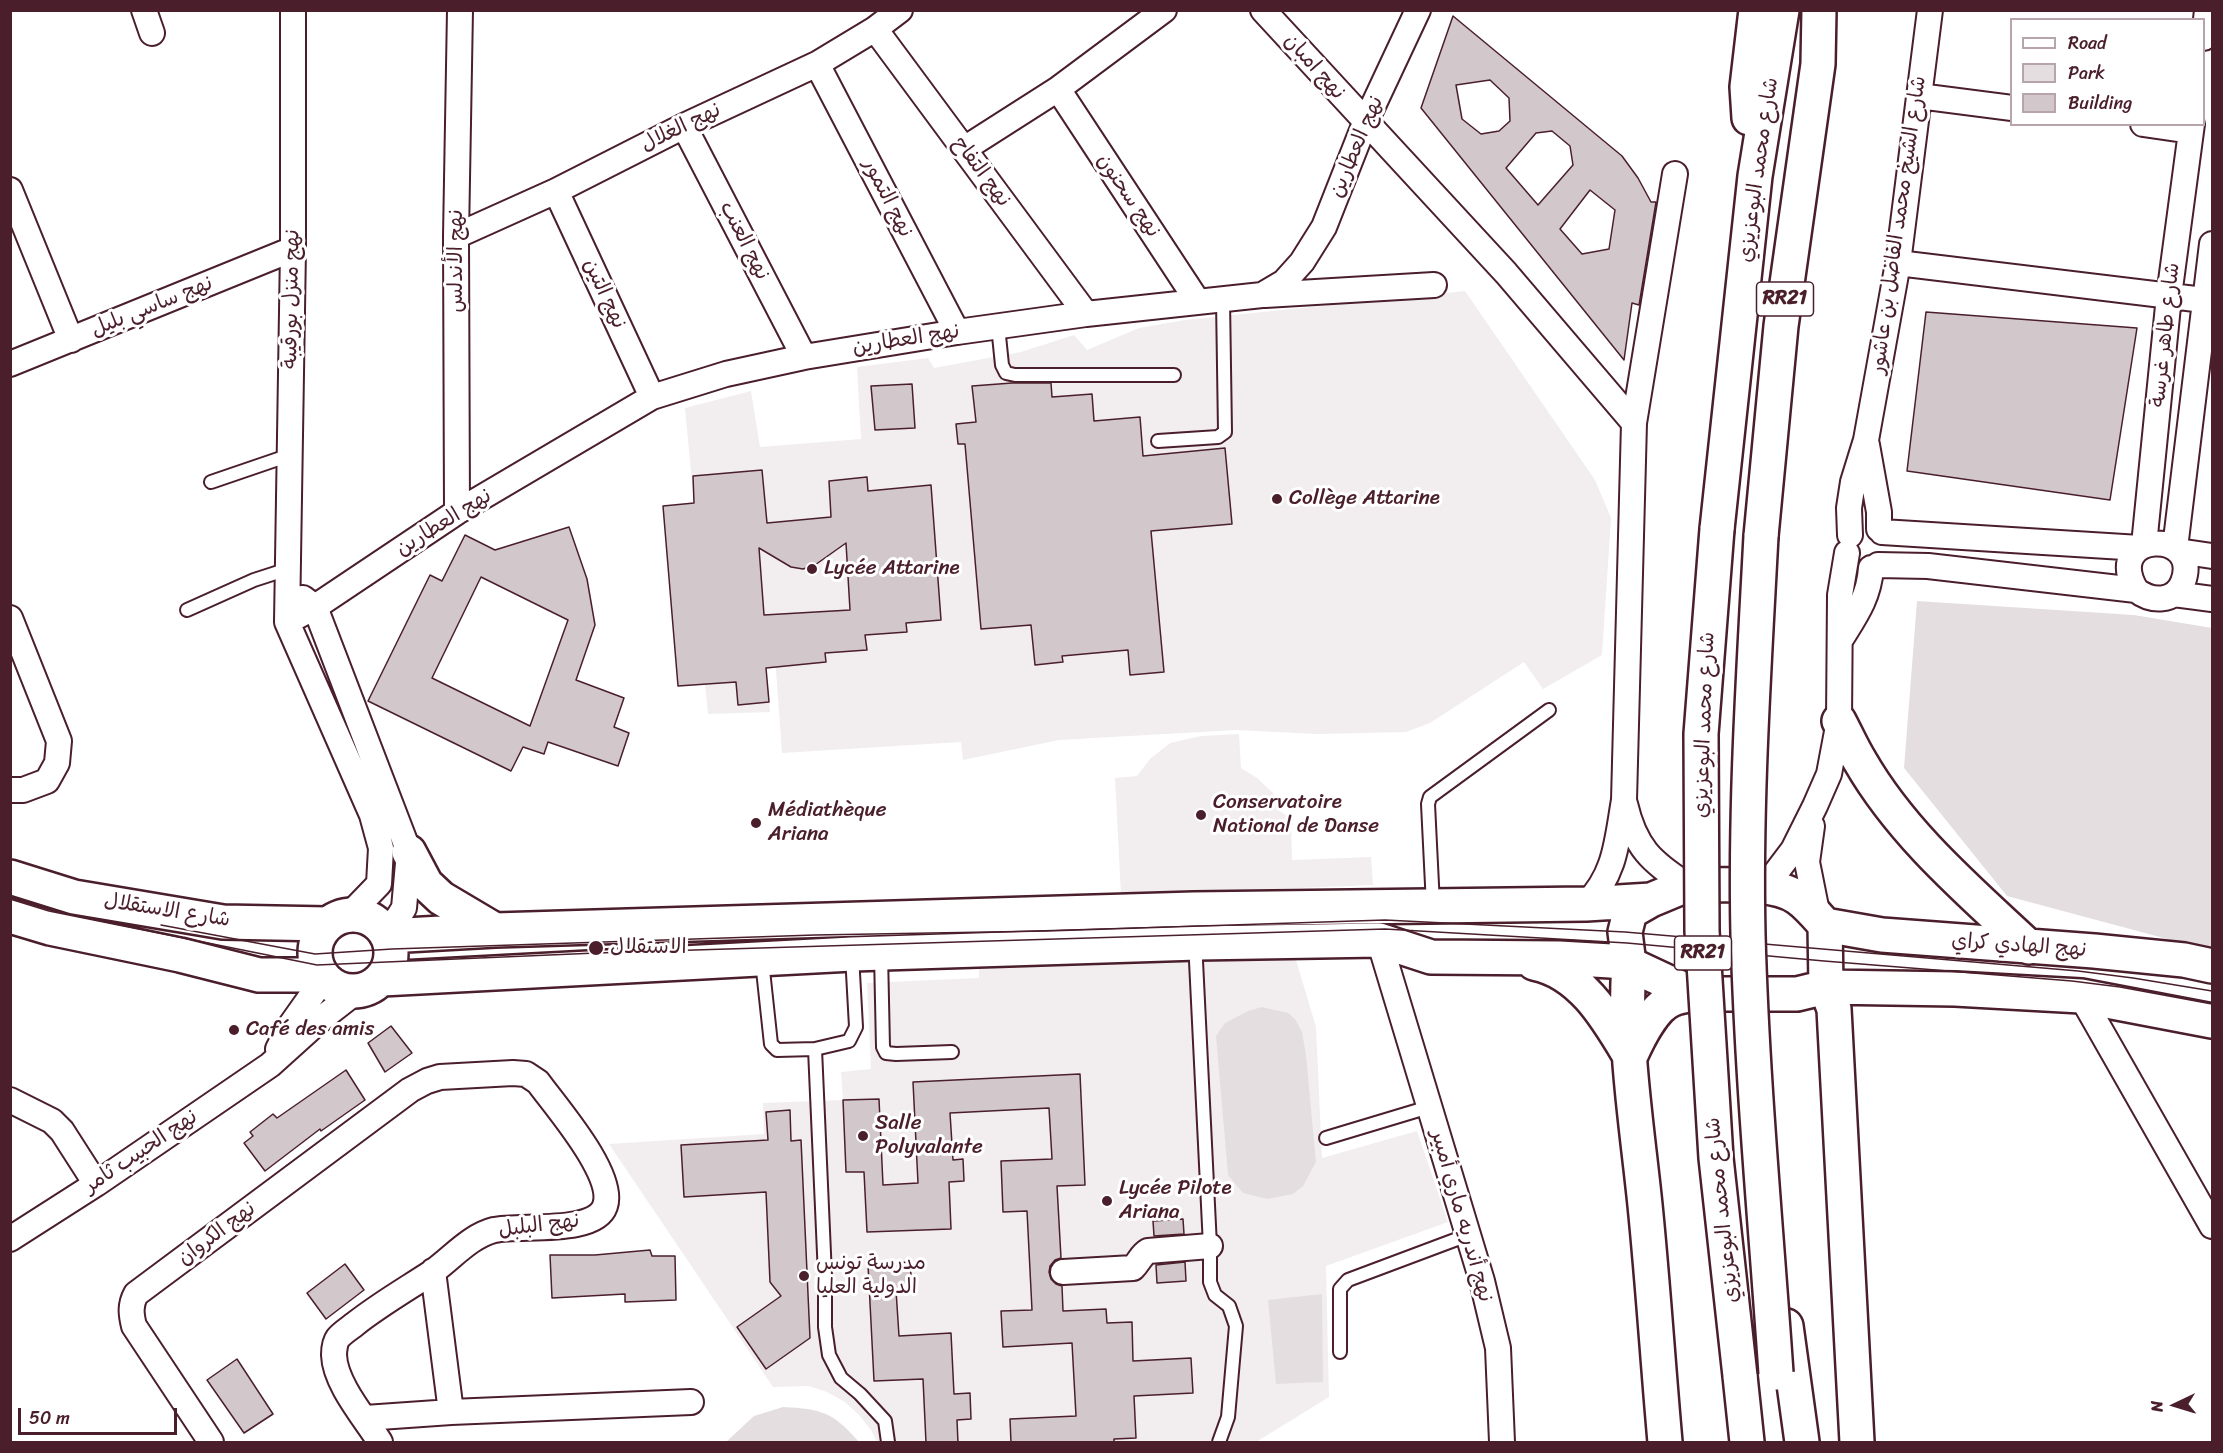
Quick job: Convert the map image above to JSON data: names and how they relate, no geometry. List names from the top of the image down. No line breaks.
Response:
{"streets":{"main road":["شارع محمد البوعزيزي","RR21","شارع الاستقلال","نهج الهادي كراي"],"street":["نهج امبان","نهج الغلال","نهج العطارين","نهج التفاح","نهج سحنون","نهج التمور","شارع الشيخ محمد الفاضل بن عاشور","نهج العنب","نهج الأندلس","نهج التين","نهج منزل بورقيبة","نهج ساسي بليل","شارع طاهر غرسة","نهج الحبيب ثامر","نهج أندريه ماري أمبير","نهج البلبل","نهج الكروان"]},"crossings":[["نهج امبان","نهج العطارين"],["نهج الغلال","نهج التفاح"],["نهج الغلال","نهج التمور"],["نهج الغلال","نهج العنب"],["نهج الغلال","نهج الأندلس"],["نهج الغلال","نهج التين"],["نهج العطارين","نهج التفاح"],["نهج العطارين","نهج سحنون"],["نهج العطارين","نهج التمور"],["نهج العطارين","نهج العنب"],["نهج العطارين","نهج الأندلس"],["نهج العطارين","نهج التين"],["نهج العطارين","نهج منزل بورقيبة"],["نهج منزل بورقيبة","نهج ساسي بليل"],["شارع الاستقلال","نهج الحبيب ثامر"],["نهج البلبل","نهج الكروان"]],"places":["Collège Attarine","Lycée Attarine","Conservatoire National de Danse","Médiathèque Ariana","الاستقلال","Café des amis","Salle Polyvalante","Lycée Pilote Ariana","مدرسة تونس الدولية العليا"],"legend":["Road","Park","Building"],"scale_bar":"50 m","north":"left"}
